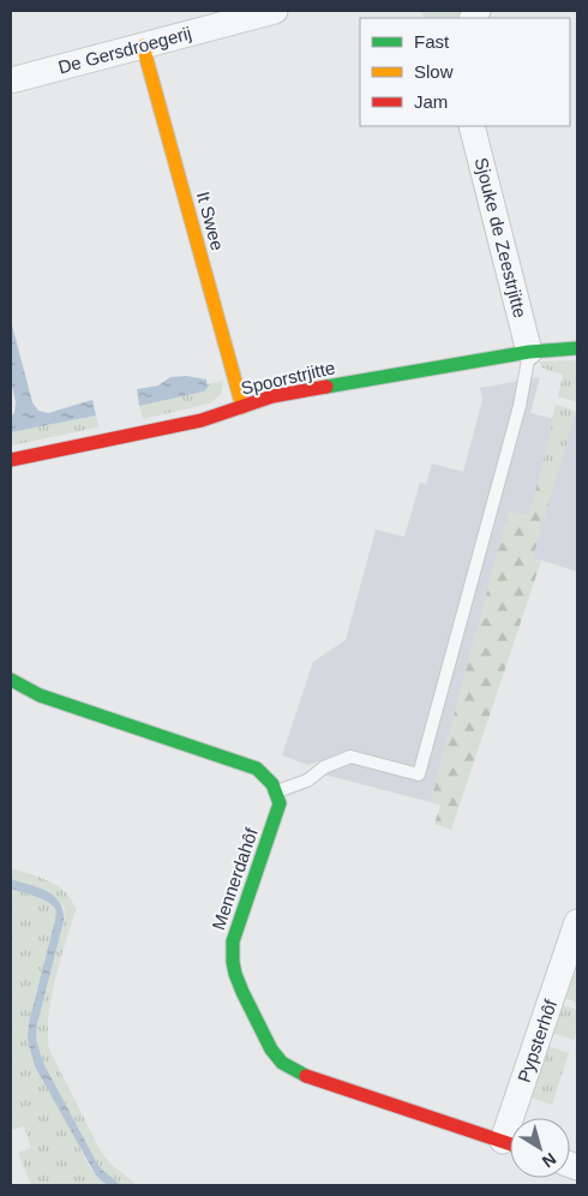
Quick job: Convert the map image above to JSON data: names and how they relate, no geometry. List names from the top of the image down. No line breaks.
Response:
{"streets":{"street":["De Gersdroegerij","It Swee","Sjouke de Zeestrjitte","Spoorstrjitte","Mennerdahôf","Pypsterhôf"]},"crossings":[["De Gersdroegerij","It Swee"],["It Swee","Spoorstrjitte"],["Sjouke de Zeestrjitte","Spoorstrjitte"]],"legend":["Fast","Slow","Jam"],"north":"bottom right"}
